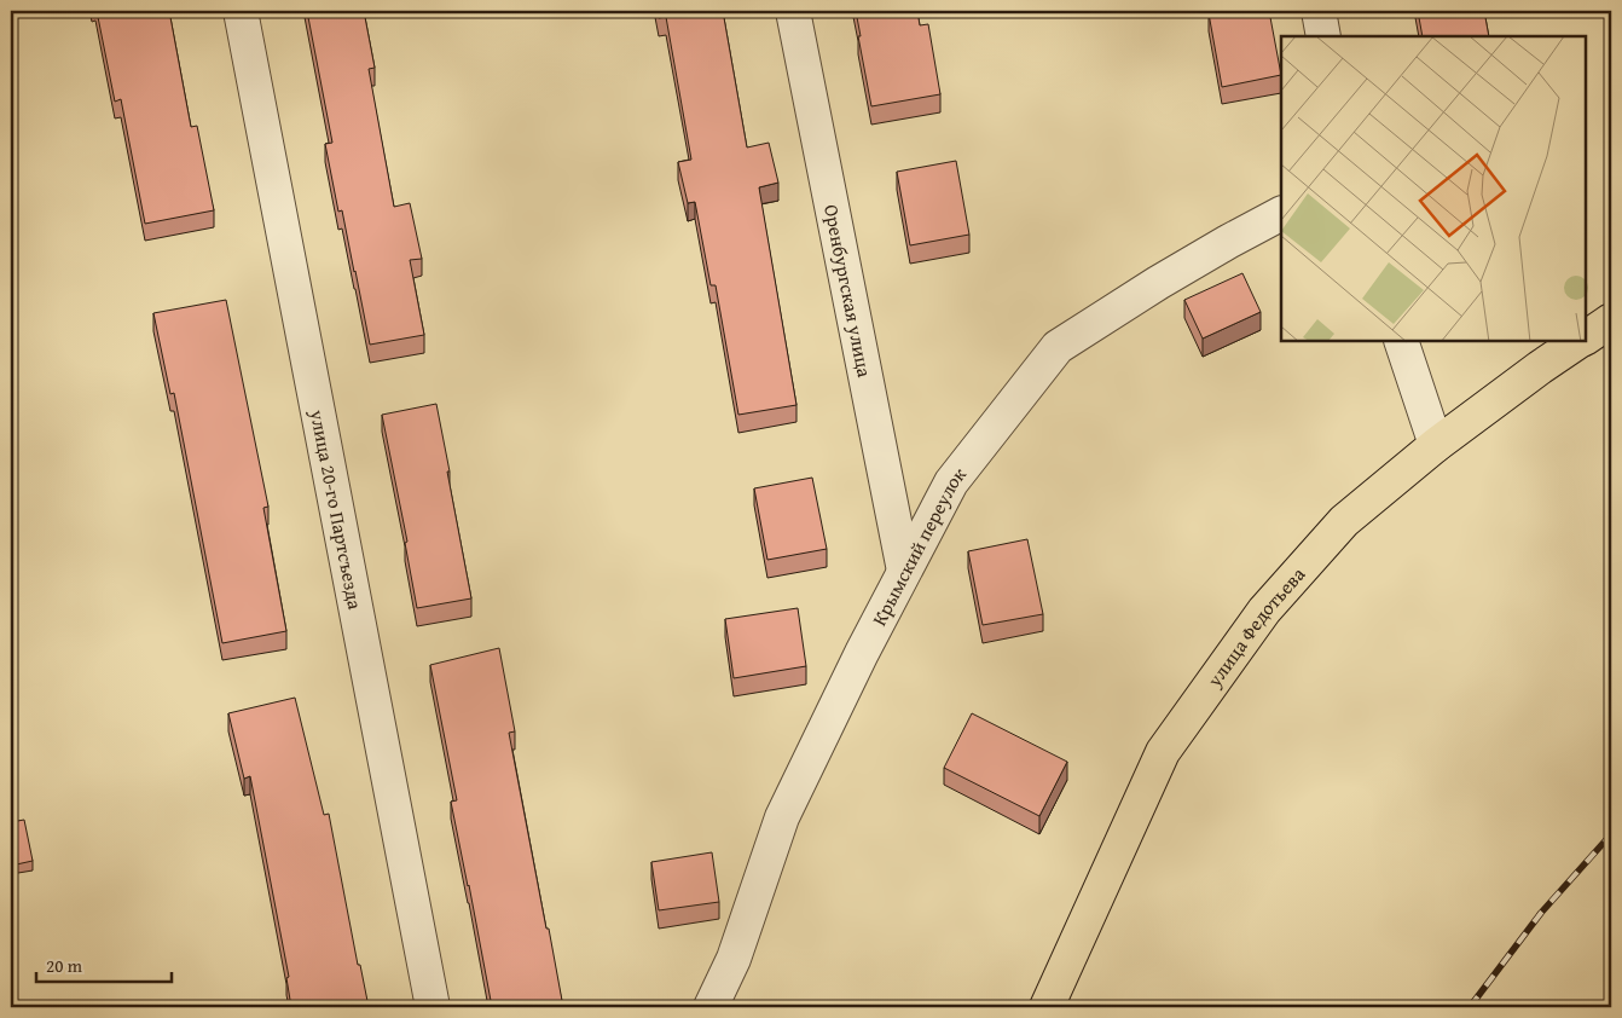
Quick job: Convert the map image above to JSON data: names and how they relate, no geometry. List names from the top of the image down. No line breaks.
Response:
{"streets":{"main road":["улица Федотьева"],"street":["Оренбургская улица","улица 20-го Партсъезда","Крымский переулок"]},"crossings":[["Оренбургская улица","Крымский переулок"]],"scale_bar":"20 m"}
